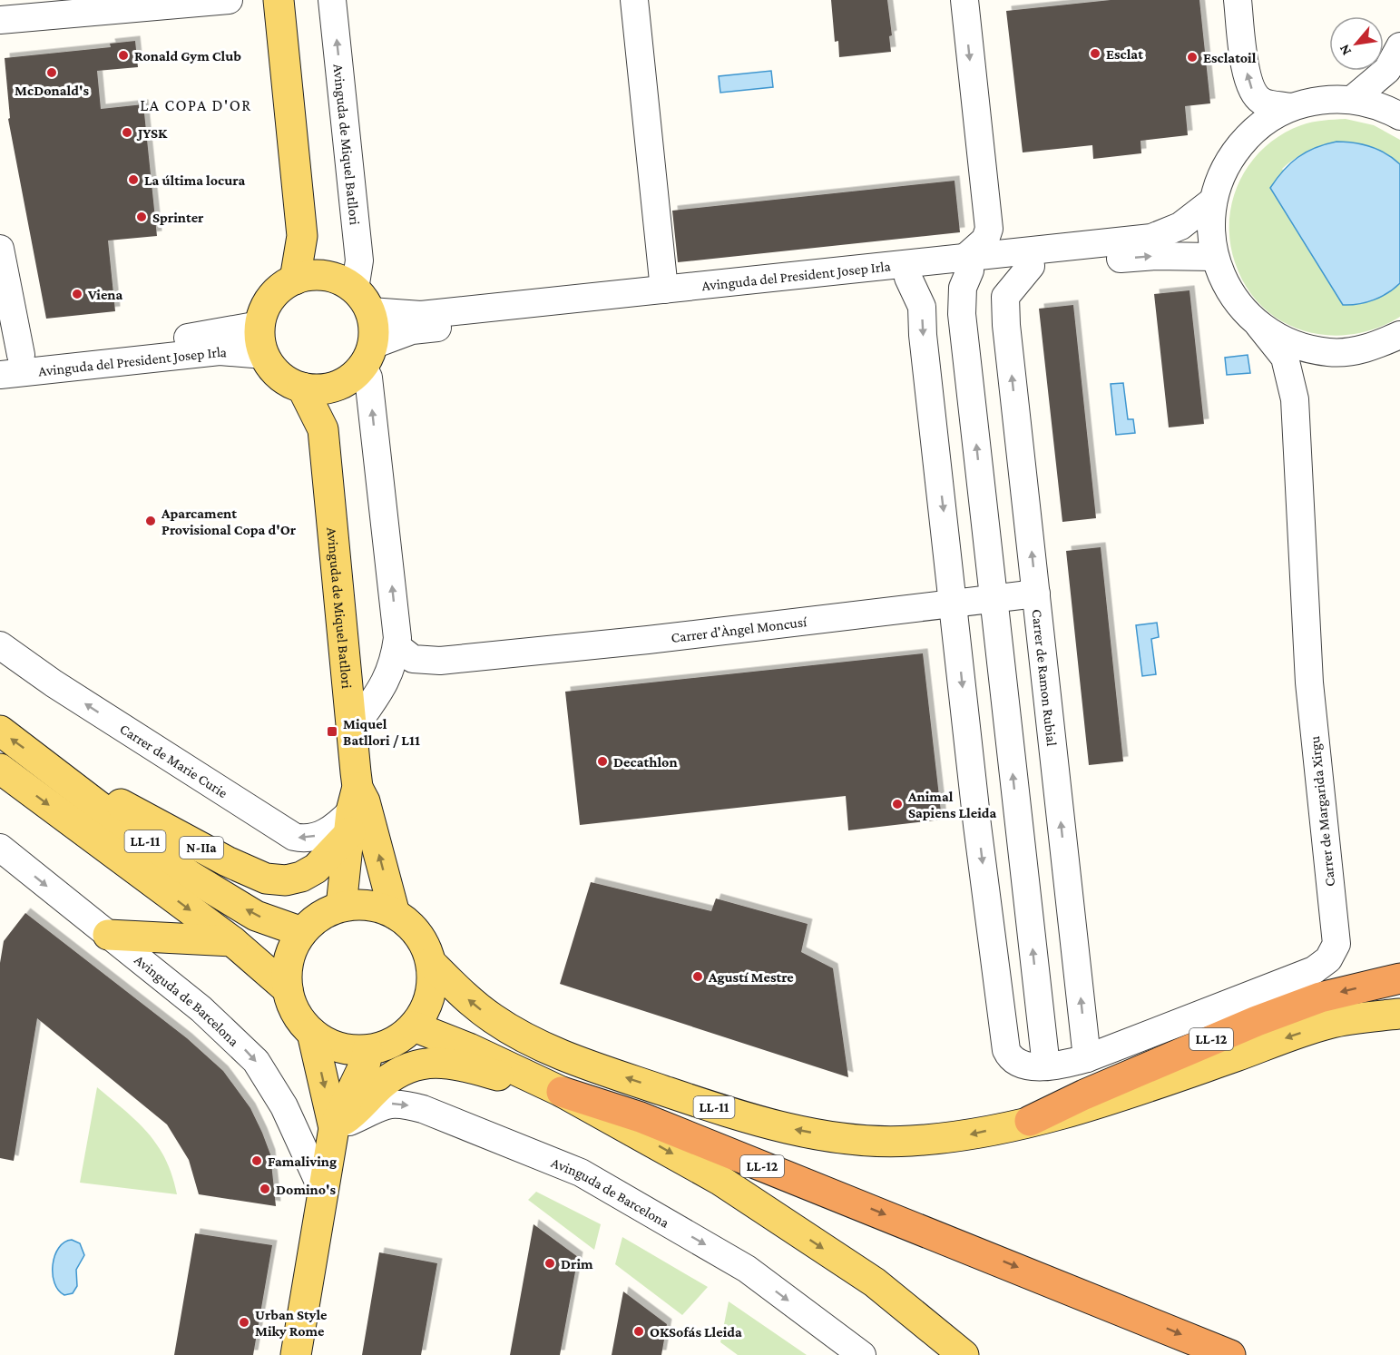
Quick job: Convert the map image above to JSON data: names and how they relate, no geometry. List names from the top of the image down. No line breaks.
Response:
{"streets":{"highway":["LL-12"],"main road":["Avinguda de Miquel Batllori","LL-11","N-IIa"],"street":["Avinguda del President Josep Irla","Carrer d'Àngel Moncusí","Carrer de Ramon Rubial","Carrer de Marie Curie","Carrer de Margarida Xirgu","Avinguda de Barcelona"]},"crossings":[["Avinguda de Miquel Batllori","Avinguda del President Josep Irla"],["Avinguda de Miquel Batllori","Carrer de Marie Curie"],["Avinguda de Miquel Batllori","LL-11"],["Avinguda de Miquel Batllori","N-IIa"],["Avinguda del President Josep Irla","Carrer de Ramon Rubial"],["Carrer d'Àngel Moncusí","Carrer de Ramon Rubial"],["Carrer de Ramon Rubial","Carrer de Margarida Xirgu"],["Carrer de Marie Curie","N-IIa"],["LL-11","N-IIa"],["LL-11","LL-12"]],"one_way":["Carrer de Marie Curie","Avinguda de Barcelona"],"districts":["LA COPA D'OR"],"places":{"other":["Esclat","Ronald Gym Club","Esclatoil","McDonald's","JYSK","La última locura","Sprinter","Viena","Aparcament Provisional Copa d'Or","Decathlon","Animal Sapiens Lleida","Agustí Mestre","Famaliving","Domino's","Drim","Urban Style Miky Rome","OKSofás Lleida"],"transit":["Miquel Batllori / L11"]},"north":"bottom left"}
